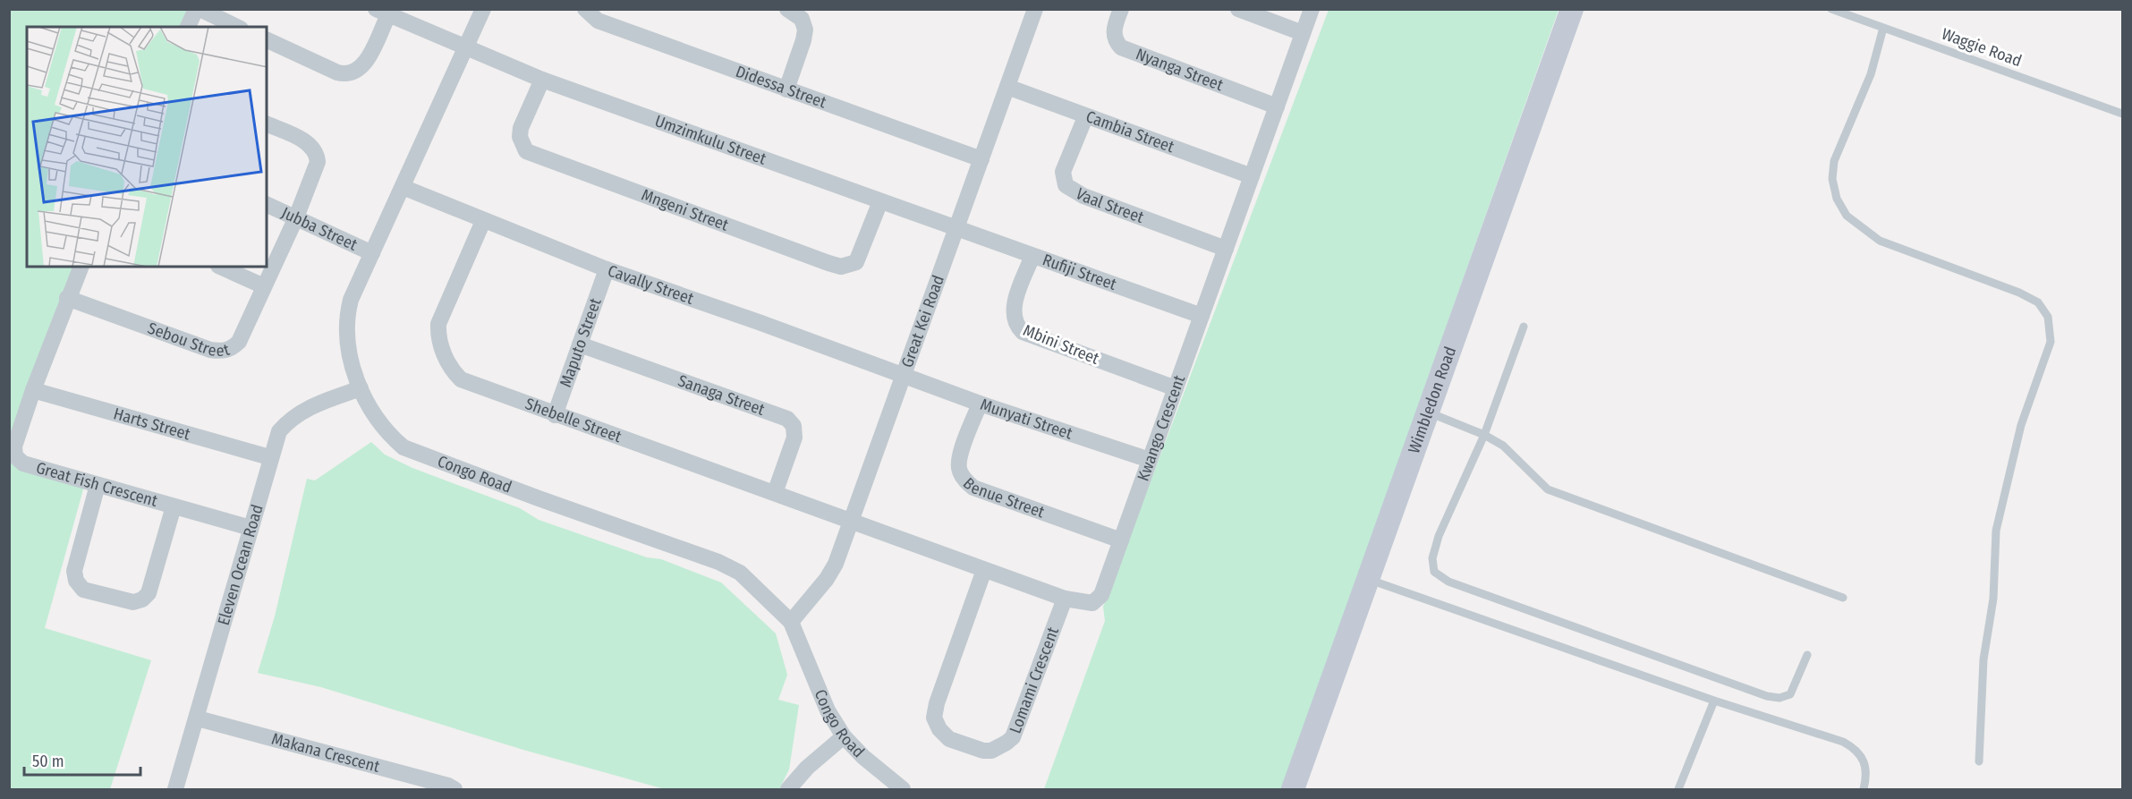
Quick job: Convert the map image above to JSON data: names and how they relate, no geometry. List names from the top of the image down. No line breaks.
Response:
{"streets":{"main road":["Wimbledon Road"],"street":["Nyanga Street","Didessa Street","Cambia Street","Umzimkulu Street","Vaal Street","Mngeni Street","Jubba Street","Rufiji Street","Cavally Street","Great Kei Road","Sebou Street","Maputo Street","Mbini Street","Sanaga Street","Munyati Street","Shebelle Street","Harts Street","Kwango Crescent","Congo Road","Great Fish Crescent","Benue Street","Eleven Ocean Road","Lomami Crescent","Makana Crescent"],"lane":["Waggie Road"]},"crossings":[["Nyanga Street","Kwango Crescent"],["Didessa Street","Great Kei Road"],["Cambia Street","Vaal Street"],["Cambia Street","Great Kei Road"],["Cambia Street","Kwango Crescent"],["Umzimkulu Street","Mngeni Street"],["Umzimkulu Street","Rufiji Street"],["Umzimkulu Street","Great Kei Road"],["Umzimkulu Street","Congo Road"],["Vaal Street","Kwango Crescent"],["Jubba Street","Sebou Street"],["Jubba Street","Congo Road"],["Rufiji Street","Great Kei Road"],["Rufiji Street","Mbini Street"],["Rufiji Street","Kwango Crescent"],["Cavally Street","Great Kei Road"],["Cavally Street","Maputo Street"],["Cavally Street","Munyati Street"],["Cavally Street","Shebelle Street"],["Cavally Street","Congo Road"],["Great Kei Road","Munyati Street"],["Great Kei Road","Shebelle Street"],["Great Kei Road","Kwango Crescent"],["Great Kei Road","Congo Road"],["Sebou Street","Great Fish Crescent"],["Maputo Street","Sanaga Street"],["Maputo Street","Shebelle Street"],["Mbini Street","Kwango Crescent"],["Sanaga Street","Shebelle Street"],["Munyati Street","Kwango Crescent"],["Munyati Street","Benue Street"],["Shebelle Street","Kwango Crescent"],["Harts Street","Great Fish Crescent"],["Harts Street","Eleven Ocean Road"],["Kwango Crescent","Benue Street"],["Kwango Crescent","Lomami Crescent"],["Congo Road","Eleven Ocean Road"],["Great Fish Crescent","Eleven Ocean Road"],["Eleven Ocean Road","Makana Crescent"]],"scale_bar":"50 m"}
